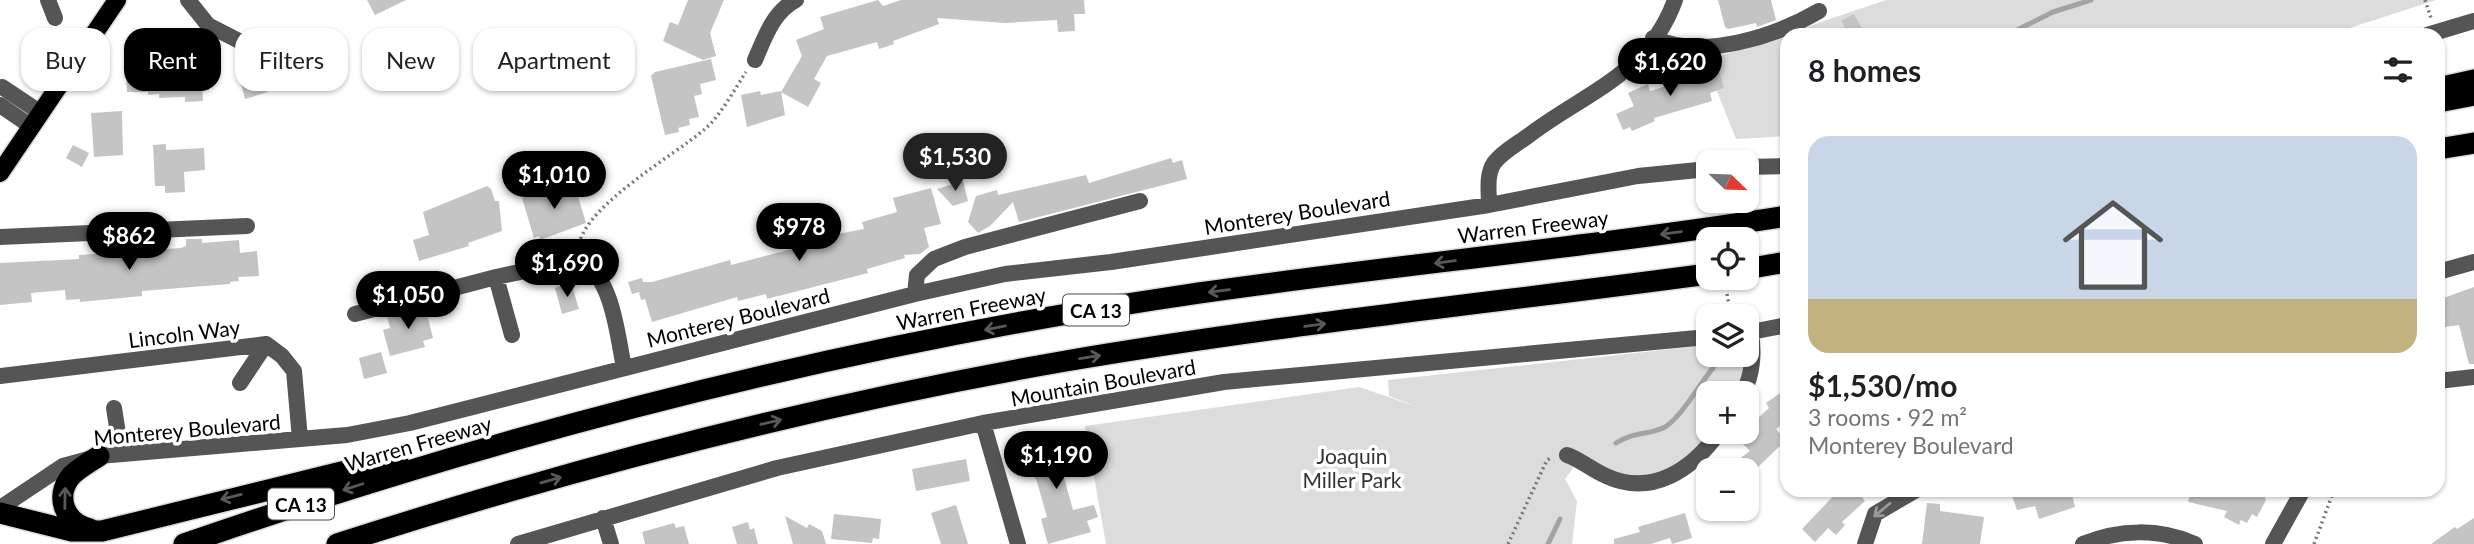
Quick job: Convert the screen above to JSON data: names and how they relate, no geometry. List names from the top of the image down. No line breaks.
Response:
{"streets":{"highway":["Warren Freeway","CA 13"],"street":["Monterey Boulevard","Lincoln Way","Mountain Boulevard"]},"crossings":[["Monterey Boulevard","Lincoln Way"]],"parks":["Joaquin Miller Park"],"north":"bottom right","page":{"chip":["Buy","Rent","Filters","New","Apartment"],"heading":"8 homes","price":["$1,620","$1,530","$1,010","$978","$862","$1,690","$1,050","$1,190"],"list":[{"name":"$1,530/mo","note":"3 rooms · 92 m² · Monterey Boulevard"}],"map_buttons":["+","−"]}}
